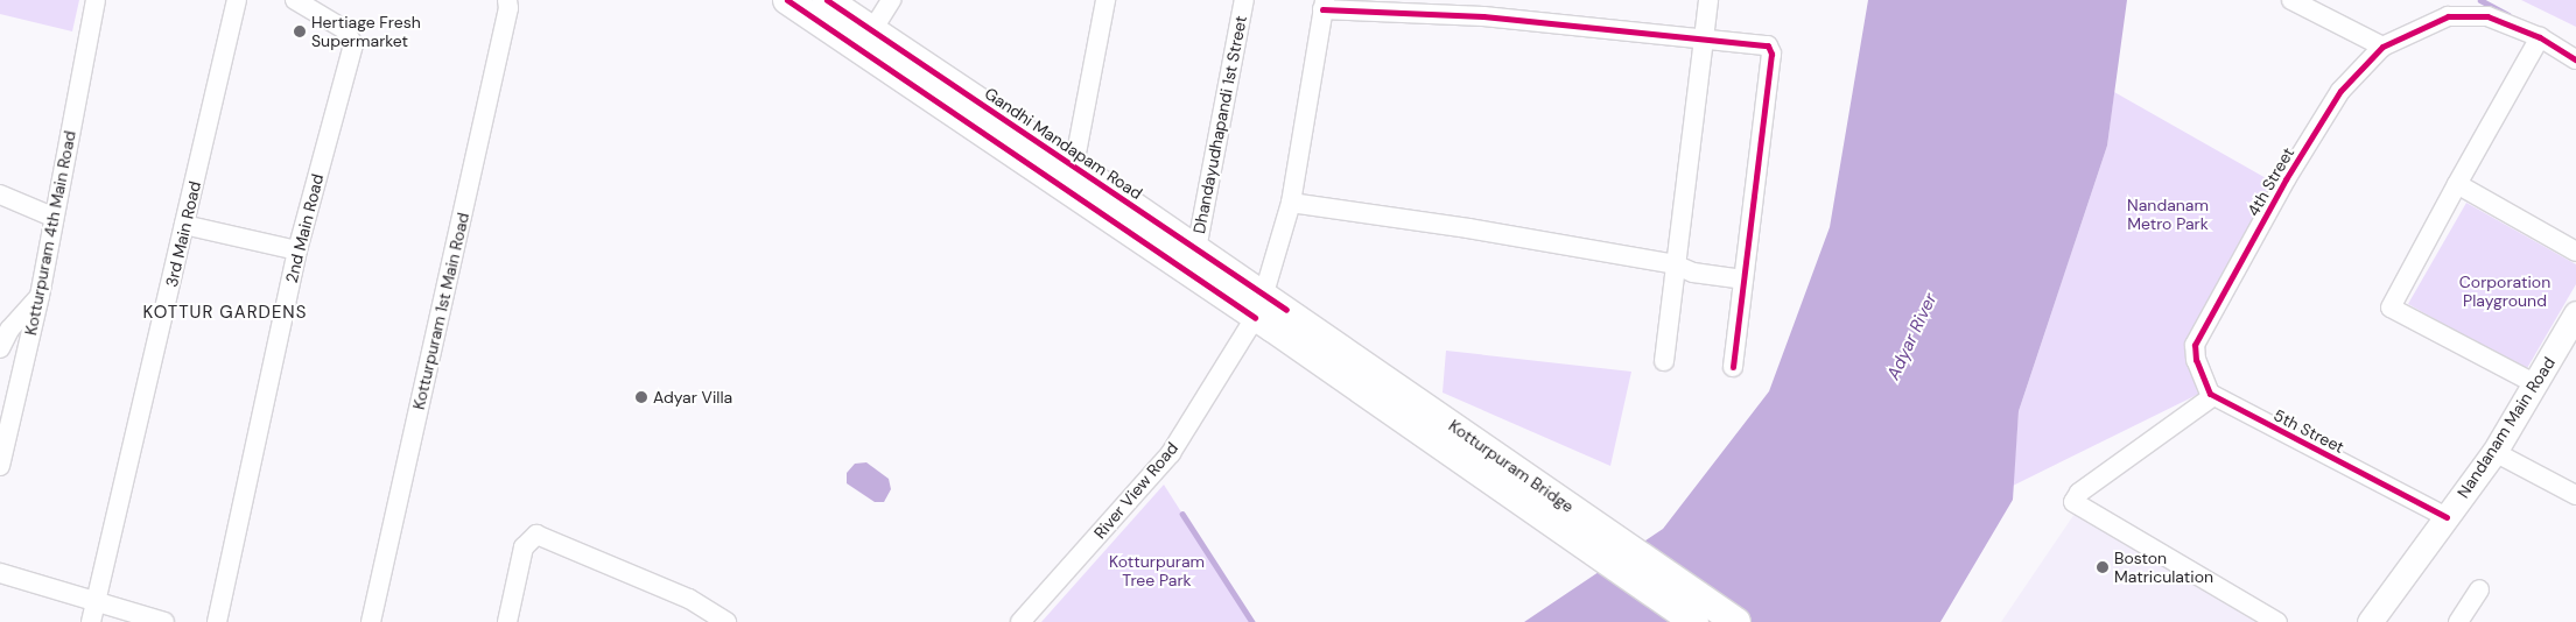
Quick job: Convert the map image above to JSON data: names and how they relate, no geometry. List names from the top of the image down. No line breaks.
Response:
{"streets":{"main road":["Gandhi Mandapam Road","Kotturpuram Bridge"],"street":["Dhandayudhapandi 1st Street","4th Street","2nd Main Road","Kotturpuram 4th Main Road","3rd Main Road","Kotturpuram 1st Main Road","Nandanam Main Road","5th Street","River View Road"]},"crossings":[["Dhandayudhapandi 1st Street","Gandhi Mandapam Road"],["Gandhi Mandapam Road","Kotturpuram Bridge"],["Gandhi Mandapam Road","River View Road"],["4th Street","5th Street"],["Nandanam Main Road","5th Street"],["Kotturpuram Bridge","River View Road"]],"districts":["KOTTUR GARDENS"],"water":["Adyar River"],"parks":["Nandanam Metro Park","Corporation Playground","Kotturpuram Tree Park"],"places":["Hertiage Fresh Supermarket","Adyar Villa","Boston Matriculation"]}
